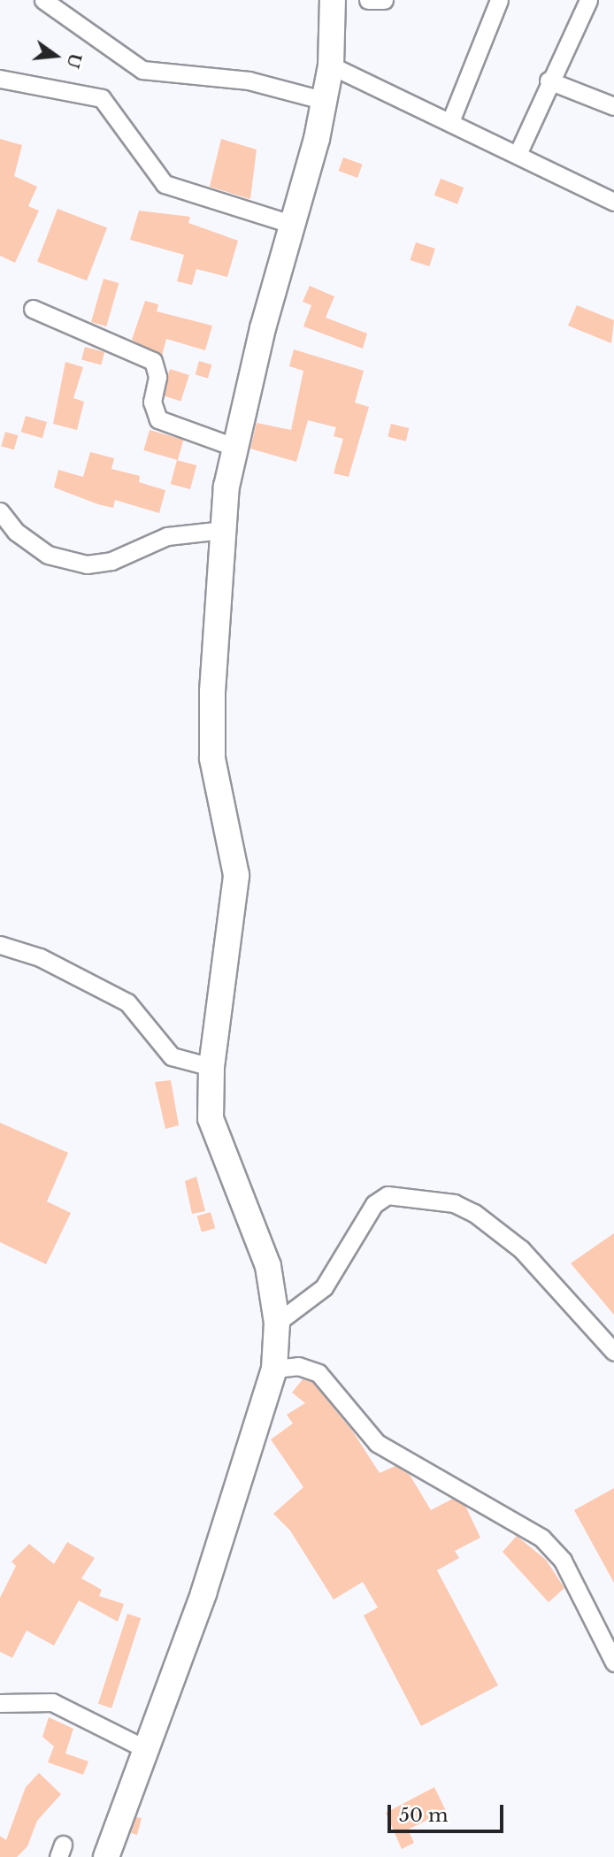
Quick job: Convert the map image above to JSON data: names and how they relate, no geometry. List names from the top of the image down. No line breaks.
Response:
{"scale_bar":"50 m","north":"right"}
